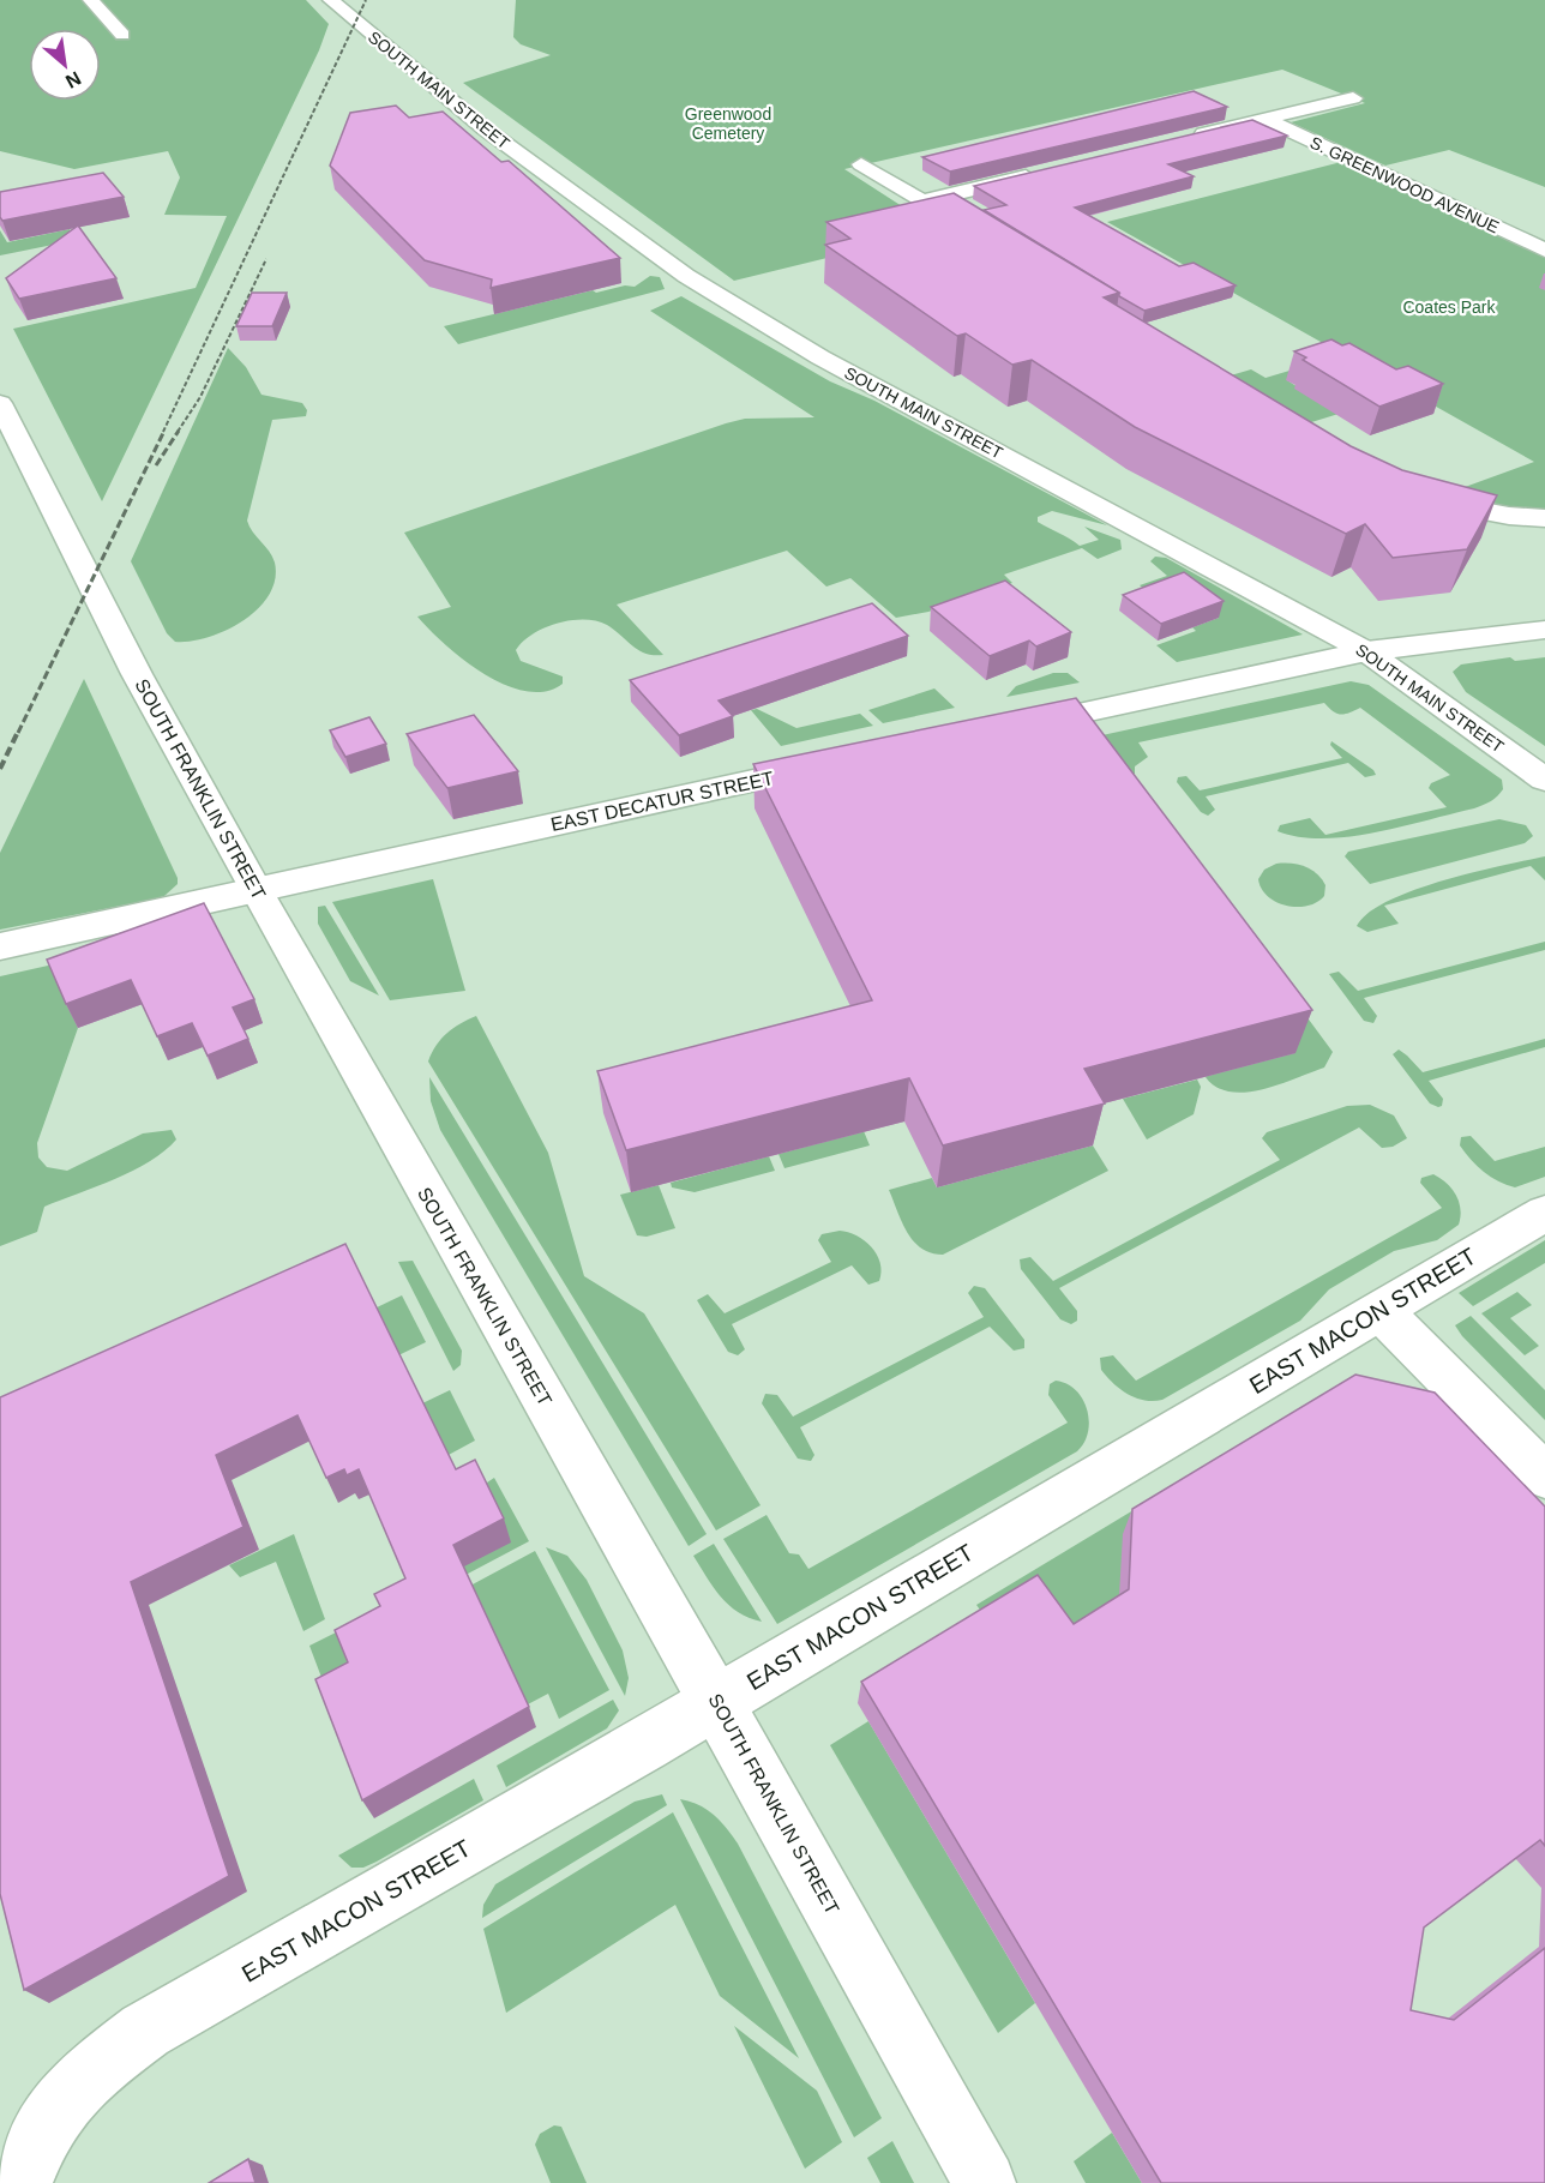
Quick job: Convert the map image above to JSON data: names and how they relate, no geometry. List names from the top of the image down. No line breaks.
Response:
{"streets":{"main road":["SOUTH MAIN STREET","S. GREENWOOD AVENUE","SOUTH FRANKLIN STREET","EAST DECATUR STREET","EAST MACON STREET"]},"crossings":[["SOUTH FRANKLIN STREET","EAST DECATUR STREET"],["SOUTH FRANKLIN STREET","EAST MACON STREET"]],"parks":["Greenwood Cemetery","Coates Park"],"north":"bottom right"}
